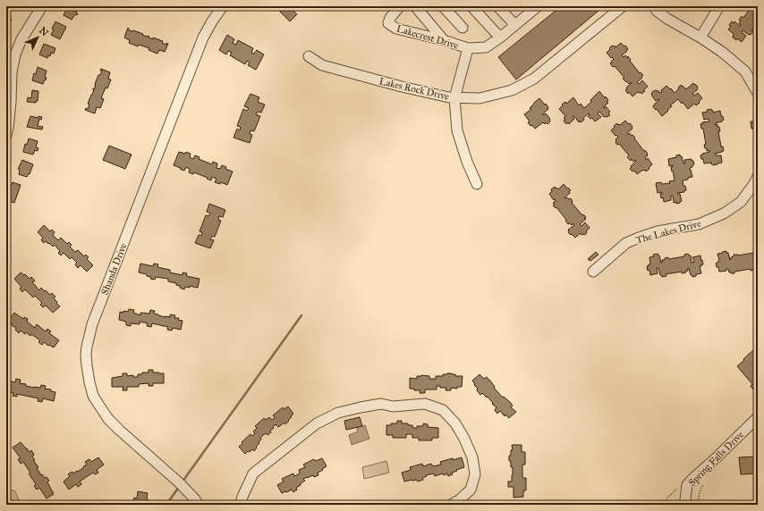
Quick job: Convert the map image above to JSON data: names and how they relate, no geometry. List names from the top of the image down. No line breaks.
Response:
{"streets":{"street":["Lakecrest Drive","Lakes Rock Drive","The Lakes Drive","Shanda Drive","Spring Falls Drive"]},"crossings":[["Lakecrest Drive","Lakes Rock Drive"]],"north":"top right"}
